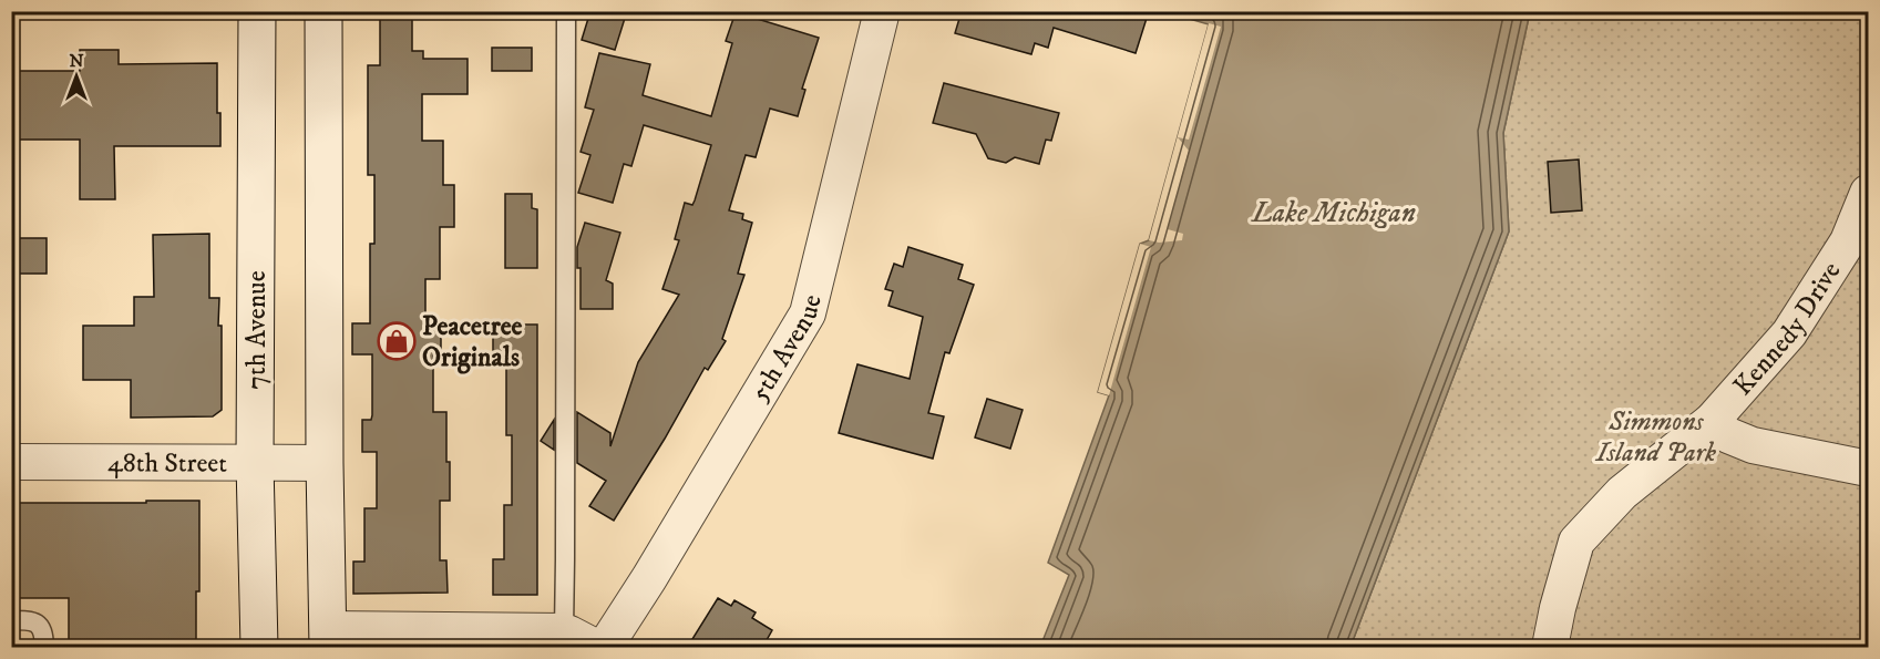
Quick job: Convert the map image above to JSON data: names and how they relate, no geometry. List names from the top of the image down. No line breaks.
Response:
{"streets":{"street":["Kennedy Drive","7th Avenue","5th Avenue","48th Street"]},"crossings":[["7th Avenue","48th Street"]],"water":["Lake Michigan"],"parks":["Simmons Island Park"],"places":{"shop":["Peacetree Originals"]},"north":"top"}
